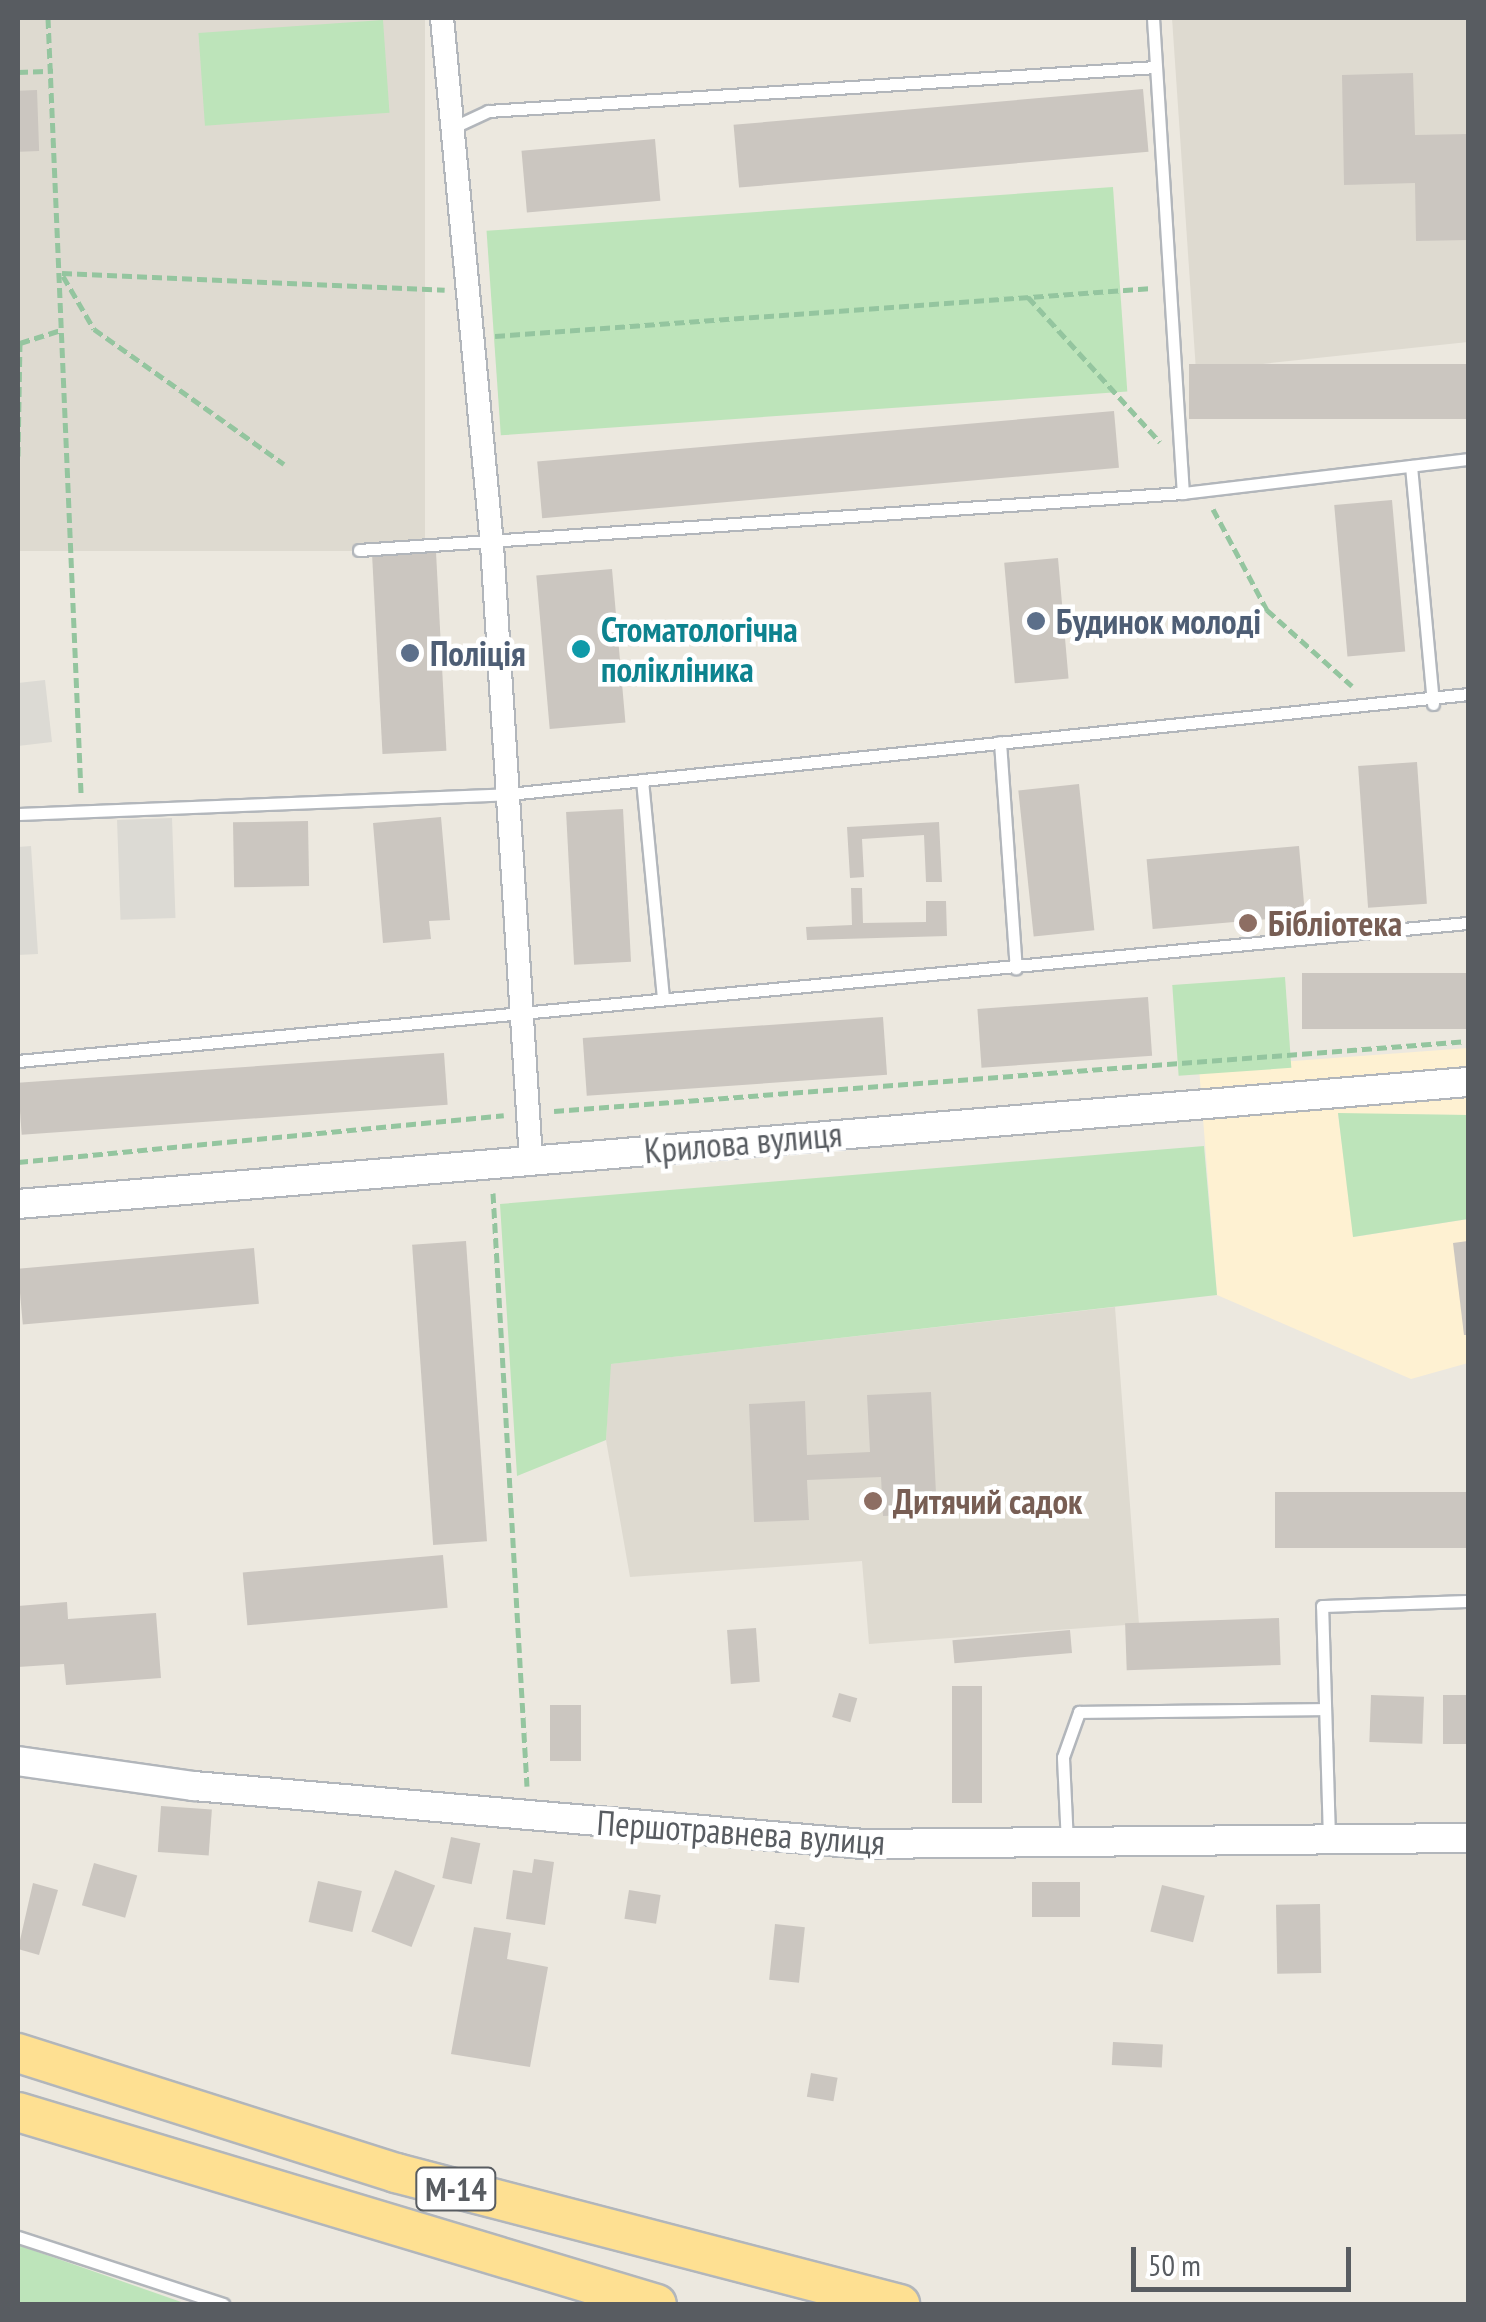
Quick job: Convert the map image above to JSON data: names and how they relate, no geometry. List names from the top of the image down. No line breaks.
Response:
{"streets":{"highway":["М-14"],"street":["Крилова вулиця","Першотравнева вулиця"]},"places":["Будинок молоді","Стоматологічна полікліника","Поліція","Бібліотека","Дитячий садок"],"scale_bar":"50 m"}
